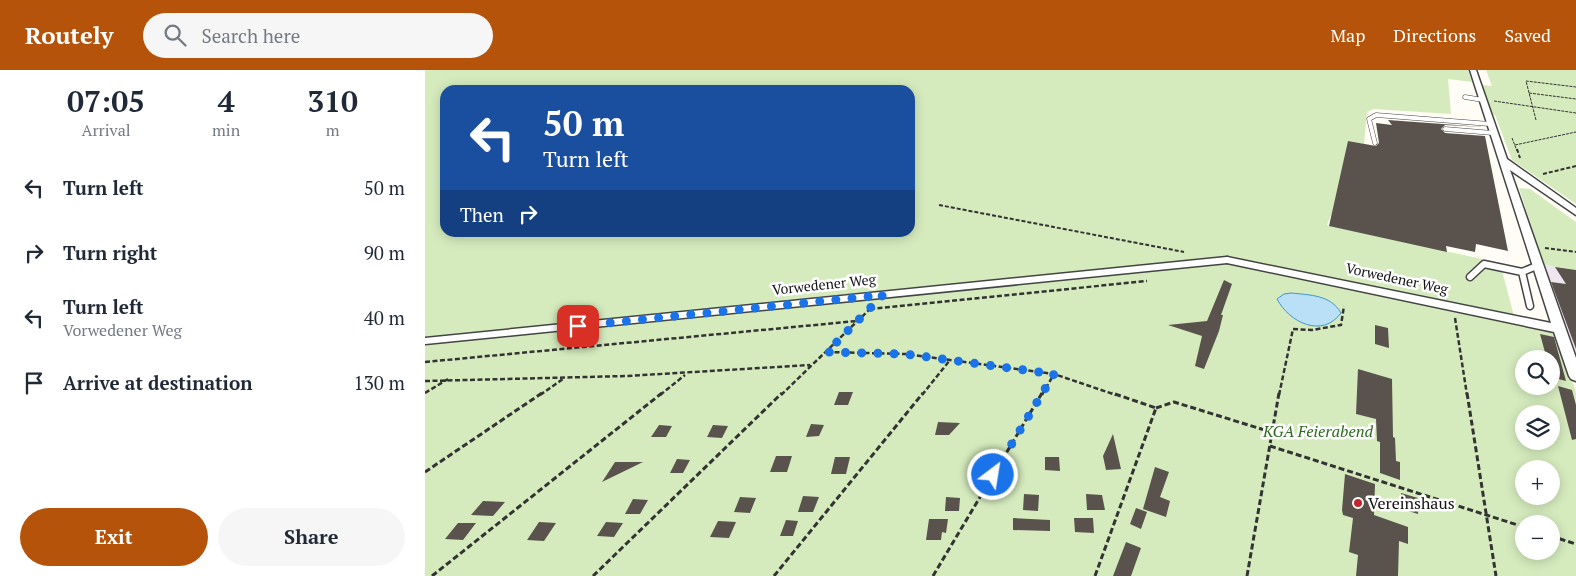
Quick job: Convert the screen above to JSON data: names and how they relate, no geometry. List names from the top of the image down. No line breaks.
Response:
{"streets":{"street":["Vorwedener Weg"]},"parks":["KGA Feierabend"],"places":["Vereinshaus"],"page":{"header":"Routely","search":"Search here","nav":["Map","Directions","Saved"],"eta":["07:05","Arrival","4","min","310","m"],"turn":["50 m","Turn left"],"list":[{"name":"Turn left","value":"50 m"},{"name":"Turn right","value":"90 m"},{"name":"Turn left","note":"Vorwedener Weg","value":"40 m"},{"name":"Arrive at destination","value":"130 m"}],"then":"Then","map_buttons":["+","−"],"buttons":["Exit","Share"]}}
